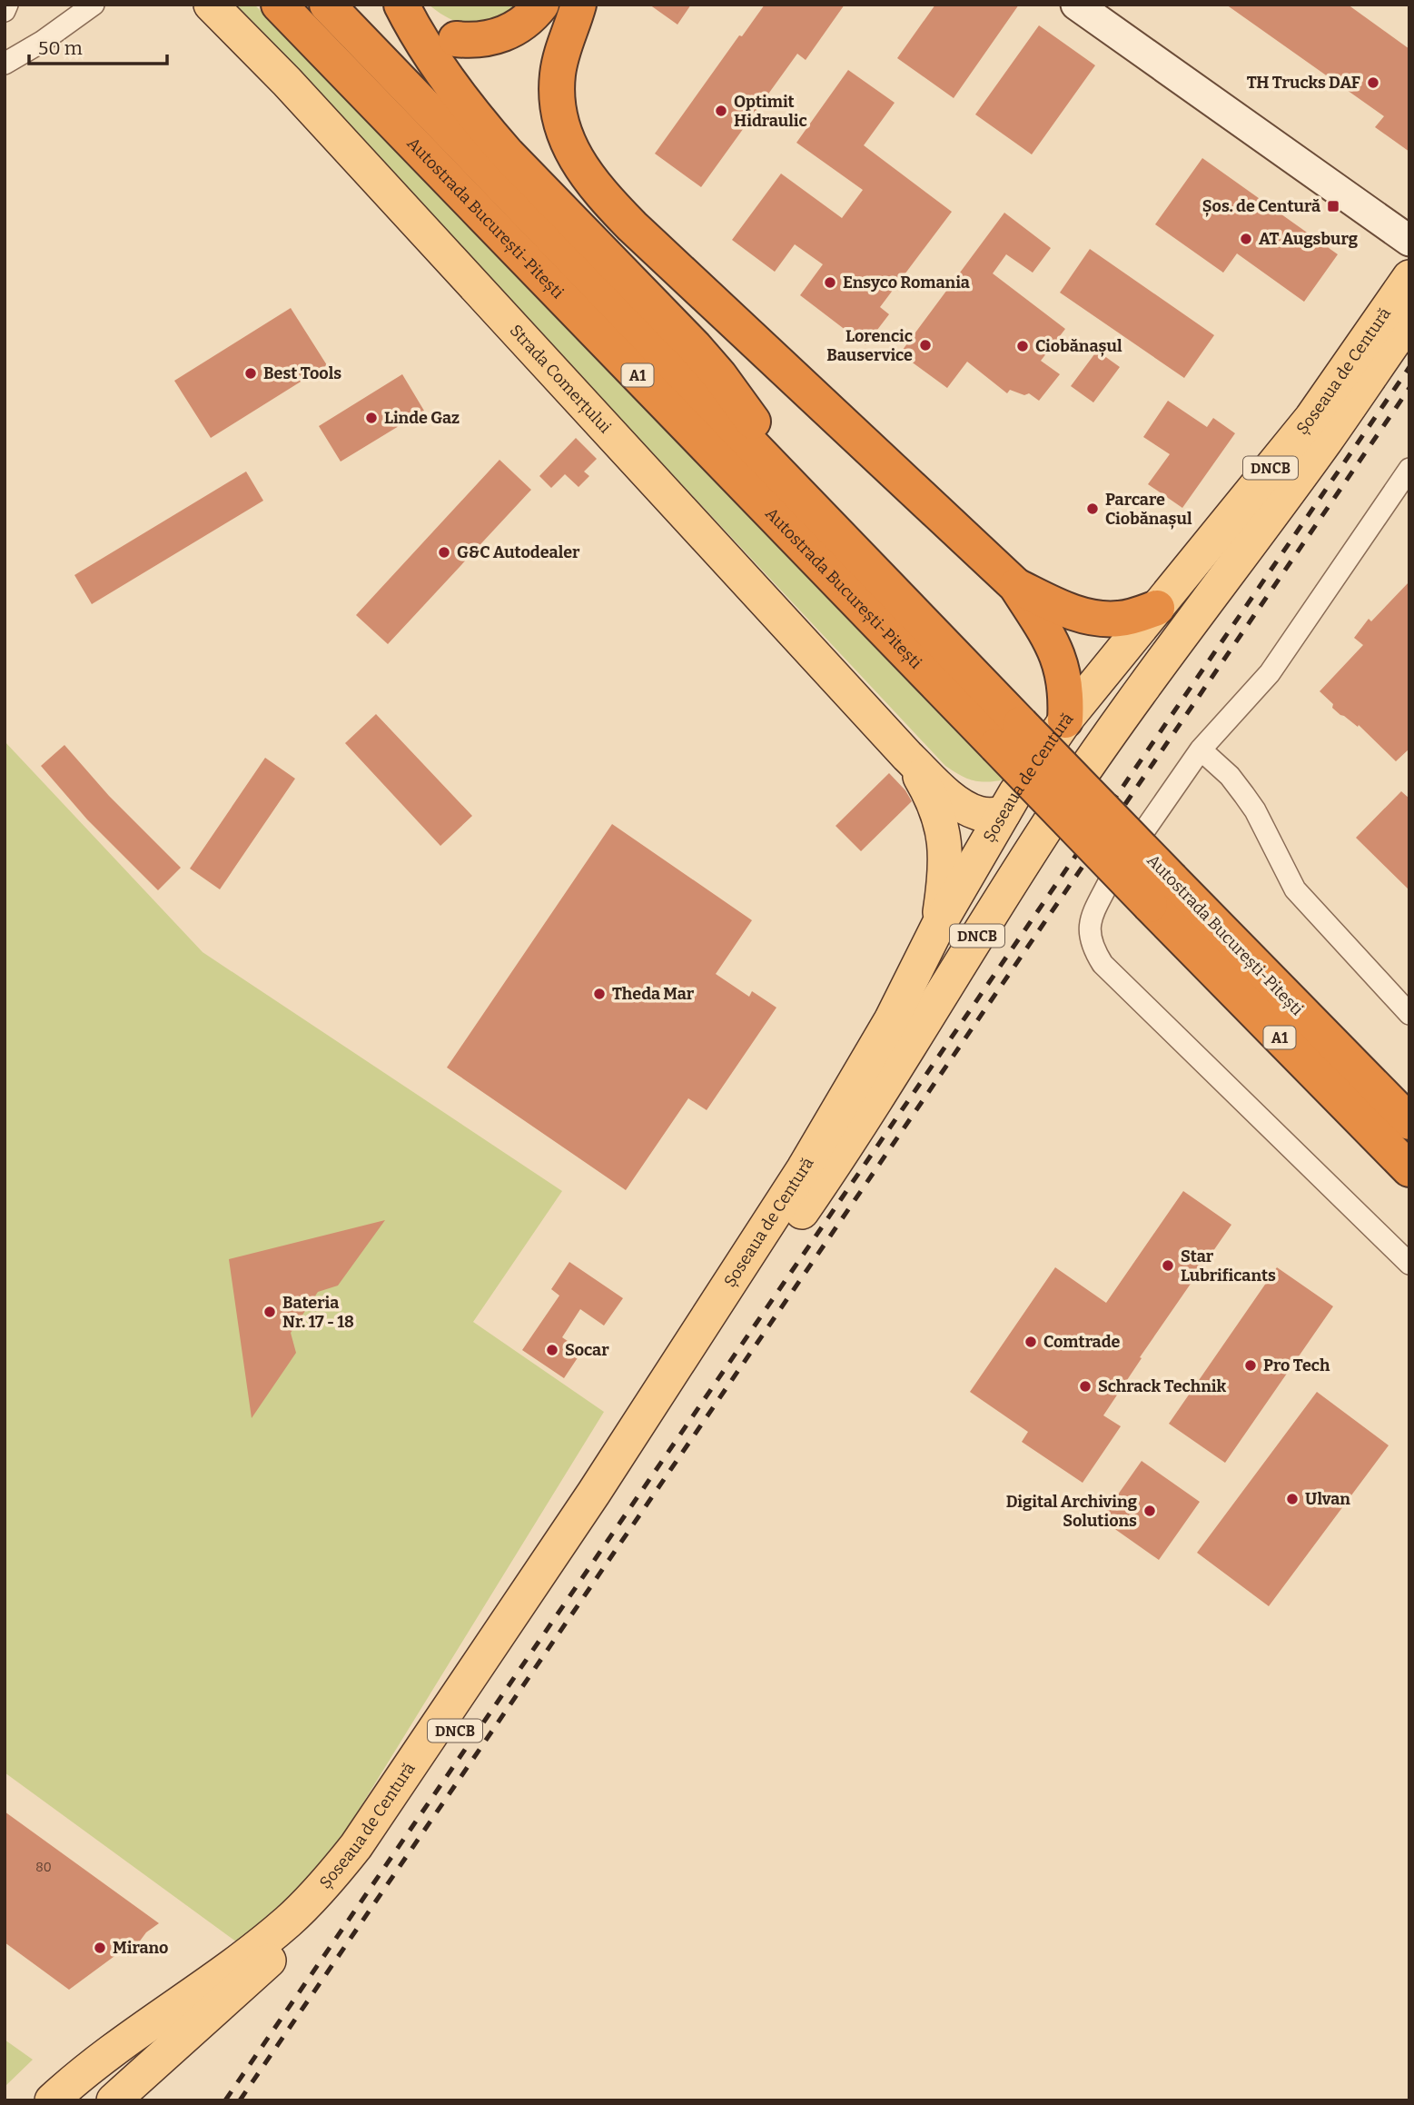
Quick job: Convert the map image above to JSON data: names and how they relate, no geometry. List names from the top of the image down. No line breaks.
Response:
{"streets":{"highway":["Autostrada București-Pitești","A1"],"main road":["Șoseaua de Centură","Strada Comerțului","DNCB"]},"crossings":[["Șoseaua de Centură","DNCB"]],"places":{"other":["TH Trucks DAF","Optimit Hidraulic","AT Augsburg","Ensyco Romania","Lorencic Bauservice","Ciobănașul","Best Tools","Linde Gaz","Parcare Ciobănașul","G&C Autodealer","Theda Mar","Star Lubrificants","Bateria Nr. 17 - 18","Comtrade","Socar","Pro Tech","Schrack Technik","Ulvan","Digital Archiving Solutions","Mirano"],"transit":["Șos. de Centură"]},"house_numbers":["80"],"scale_bar":"50 m"}
